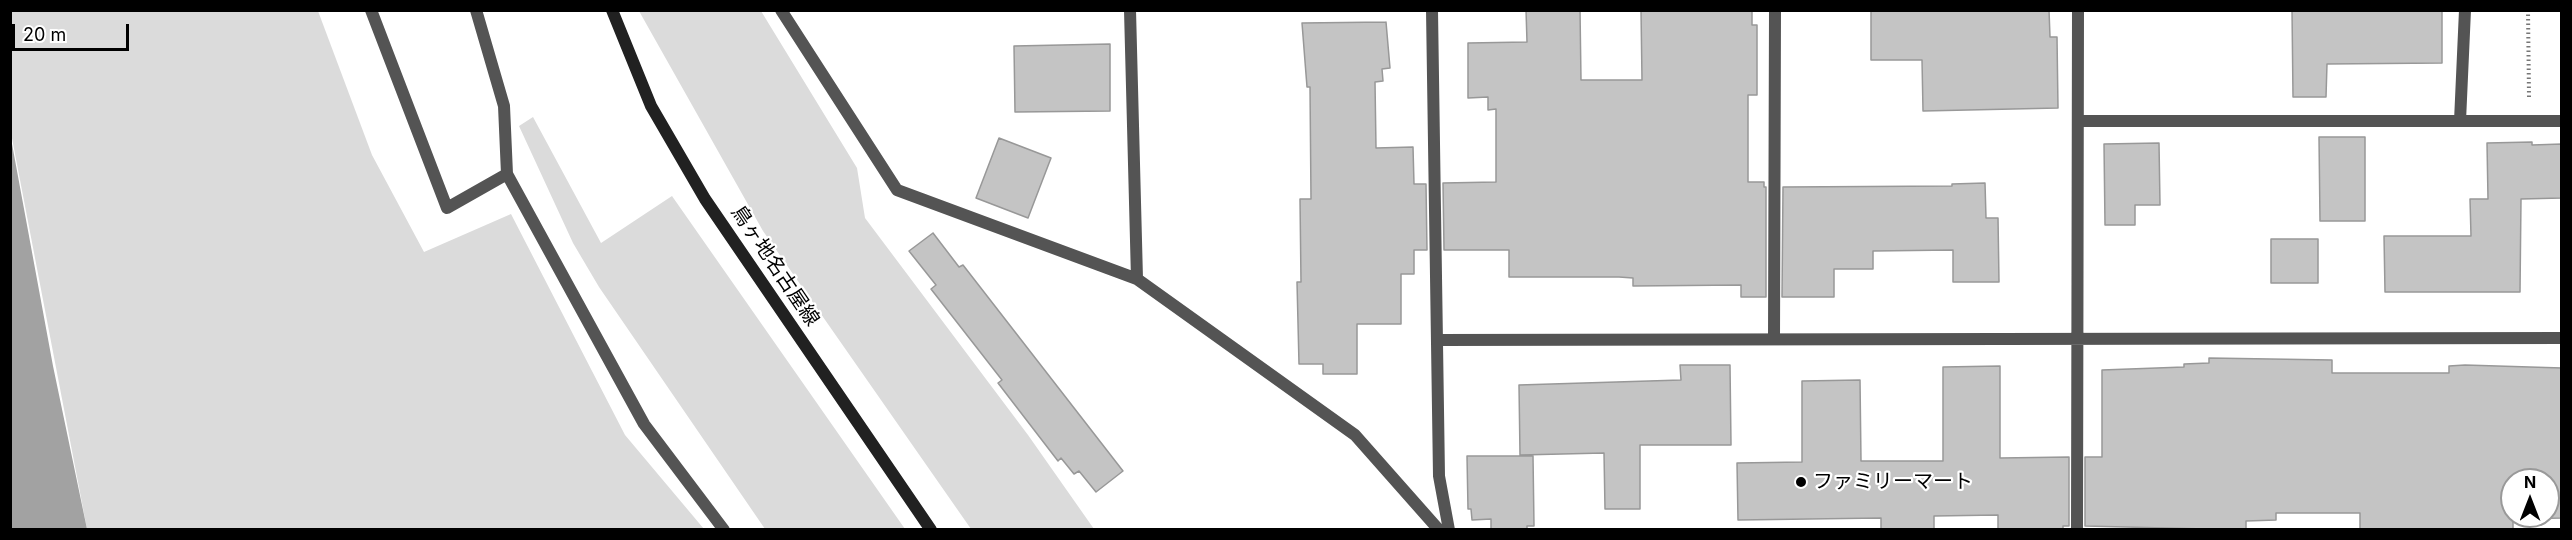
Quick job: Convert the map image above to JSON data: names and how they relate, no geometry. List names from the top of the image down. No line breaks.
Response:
{"streets":{"main road":["鳥ヶ地名古屋線"]},"places":["ファミリーマート"],"scale_bar":"20 m","north":"top"}
